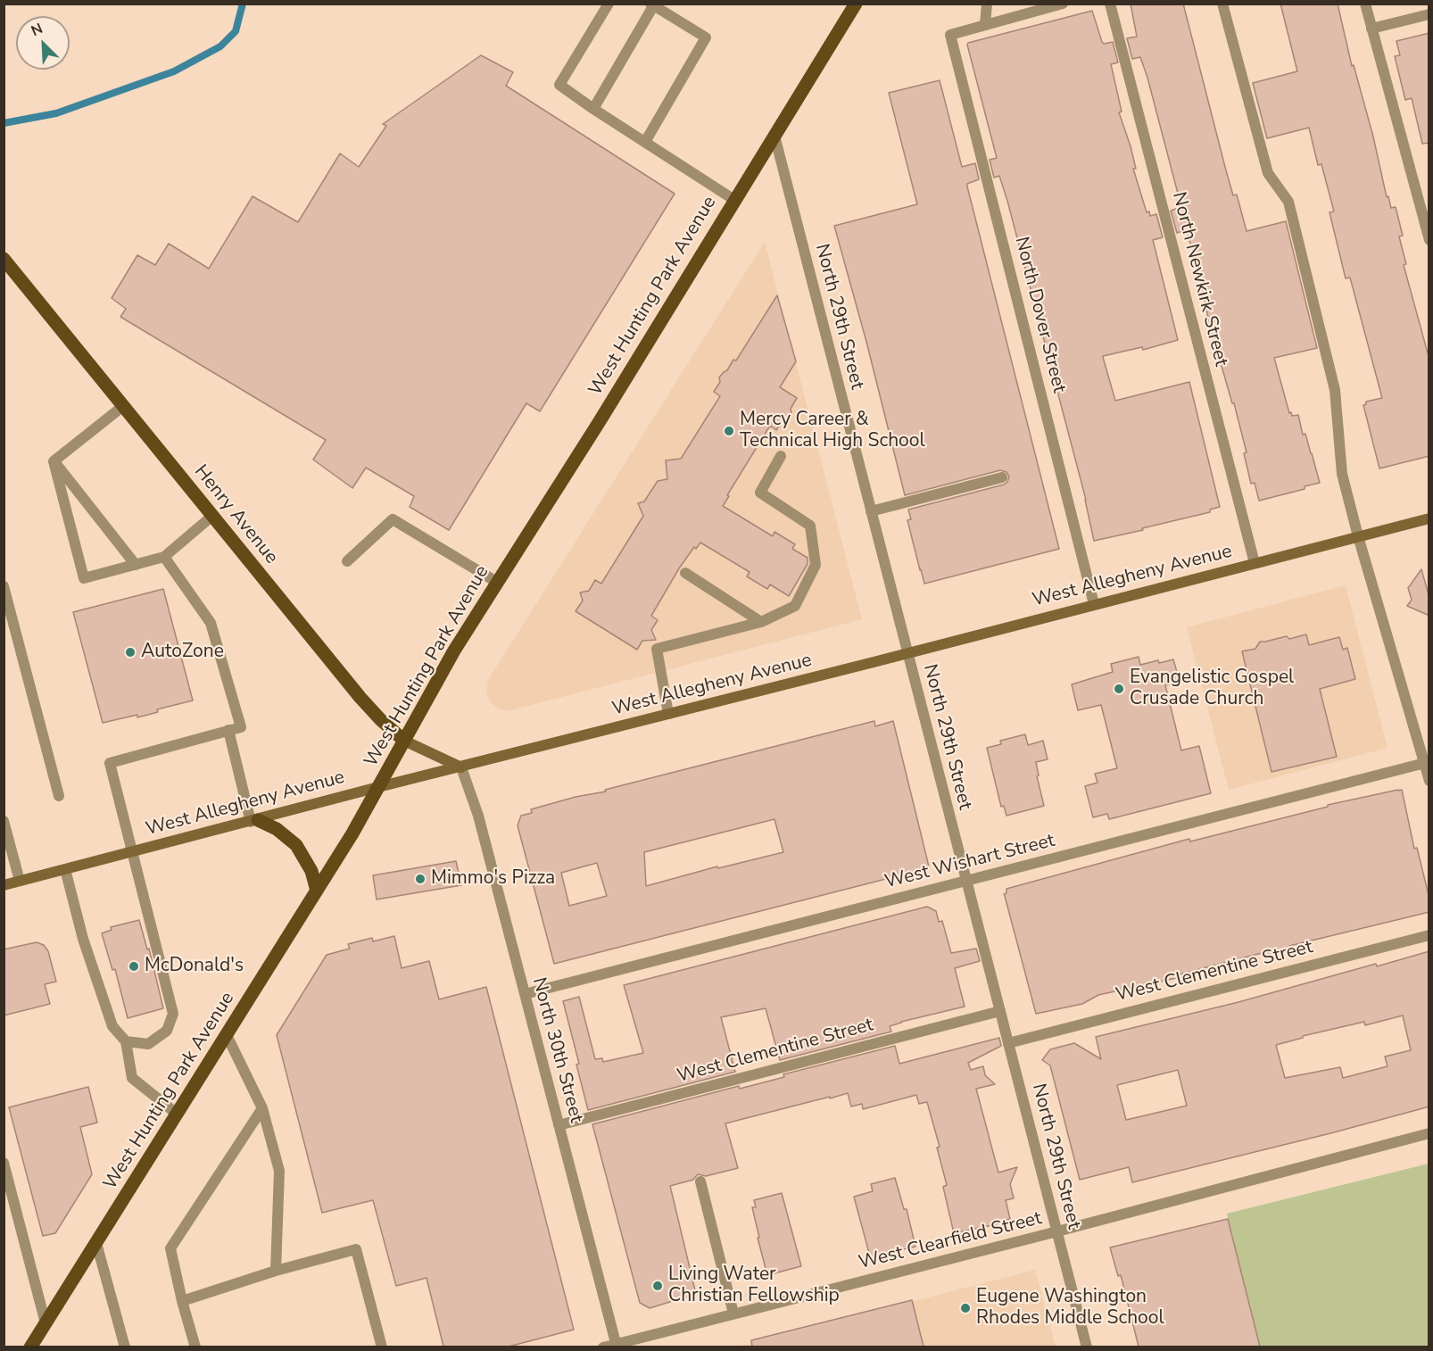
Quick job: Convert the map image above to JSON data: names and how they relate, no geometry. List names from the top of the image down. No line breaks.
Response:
{"streets":{"main road":["West Hunting Park Avenue","Henry Avenue","West Allegheny Avenue"],"street":["North Newkirk Street","North Dover Street","North 29th Street","West Wishart Street","West Clementine Street","North 30th Street","West Clearfield Street"]},"crossings":[["North Newkirk Street","West Allegheny Avenue"],["West Hunting Park Avenue","North 29th Street"],["West Hunting Park Avenue","Henry Avenue"],["West Hunting Park Avenue","West Allegheny Avenue"],["North Dover Street","West Allegheny Avenue"],["North 29th Street","West Allegheny Avenue"],["North 29th Street","West Wishart Street"],["North 29th Street","West Clementine Street"],["North 29th Street","West Clearfield Street"],["Henry Avenue","West Allegheny Avenue"],["Henry Avenue","North 30th Street"],["West Allegheny Avenue","North 30th Street"],["West Wishart Street","North 30th Street"],["West Clementine Street","North 30th Street"],["North 30th Street","West Clearfield Street"]],"places":["Mercy Career & Technical High School","AutoZone","Evangelistic Gospel Crusade Church","Mimmo's Pizza","McDonald's","Living Water Christian Fellowship","Eugene Washington Rhodes Middle School"],"north":"top left"}
